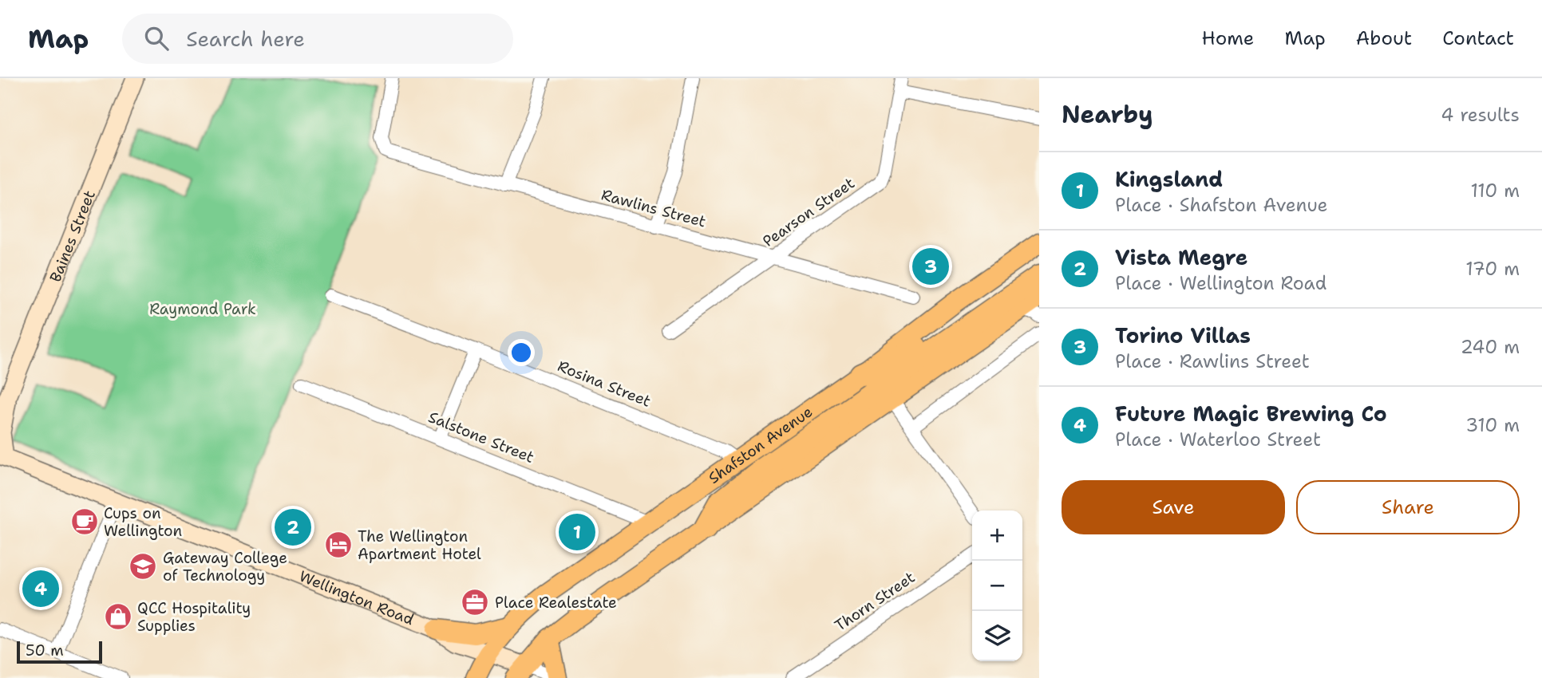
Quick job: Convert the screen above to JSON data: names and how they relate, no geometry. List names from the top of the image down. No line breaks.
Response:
{"streets":{"main road":["Baines Street","Shafston Avenue","Wellington Road"],"street":["Rawlins Street","Pearson Street","Rosina Street","Salstone Street","Thorn Street"]},"crossings":[["Rawlins Street","Pearson Street"],["Baines Street","Wellington Road"],["Rosina Street","Shafston Avenue"],["Salstone Street","Shafston Avenue"],["Shafston Avenue","Wellington Road"]],"parks":["Raymond Park"],"places":{"cafe":["Cups on Wellington"],"hotel":["The Wellington Apartment Hotel"],"school or university":["Gateway College of Technology"],"office":["Place Realestate"],"shop":["QCC Hospitality Supplies"]},"scale_bar":"50 m","page":{"header":"Map","search":"Search here","nav":["Home","Map","About","Contact"],"heading":["Nearby","4 results"],"list":[{"mark":"1","name":"Kingsland","note":"Place · Shafston Avenue","value":"110 m"},{"mark":"2","name":"Vista Megre","note":"Place · Wellington Road","value":"170 m"},{"mark":"3","name":"Torino Villas","note":"Place · Rawlins Street","value":"240 m"},{"mark":"4","name":"Future Magic Brewing Co","note":"Place · Waterloo Street","value":"310 m"}],"pins":["3","2","1","4"],"buttons":["Save","Share"],"map_buttons":["+","−"],"scale":"50 m"}}
